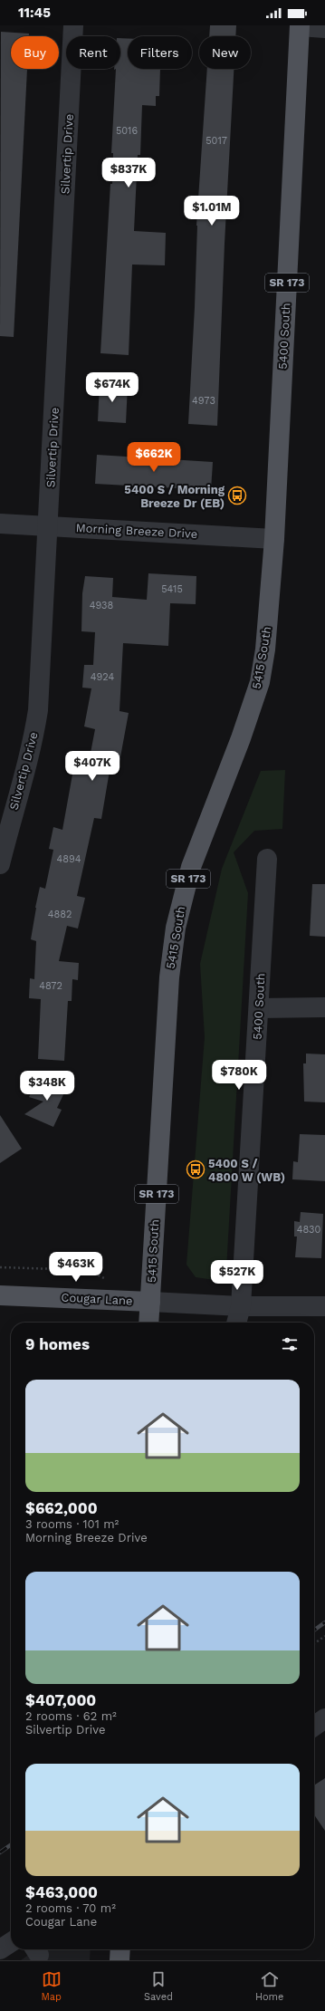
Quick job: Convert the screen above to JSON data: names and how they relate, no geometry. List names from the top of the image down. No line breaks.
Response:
{"streets":{"main road":["SR 173","5400 South","5415 South","Cougar Lane"],"street":["Silvertip Drive","Morning Breeze Drive"]},"crossings":[["Silvertip Drive","Morning Breeze Drive"],["5400 South","Morning Breeze Drive"],["5400 South","5415 South"],["Morning Breeze Drive","5415 South"],["5415 South","Cougar Lane"]],"places":{"bus stop":["5400 S / Morning Breeze Dr (EB)","5400 S / 4800 W (WB)"]},"house_numbers":["5016","5017","4973","5415","4938","4924","4894","4882","4872","4830"],"page":{"status":"11:45","chip":["Buy","Rent","Filters","New"],"price":["$837K","$1.01M","$674K","$662K","$407K","$780K","$348K","$463K","$527K"],"heading":"9 homes","list":[{"name":"$662,000","note":"3 rooms · 101 m² · Morning Breeze Drive"},{"name":"$407,000","note":"2 rooms · 62 m² · Silvertip Drive"},{"name":"$463,000","note":"2 rooms · 70 m² · Cougar Lane"}],"tabs":["Map","Saved","Home"]}}
